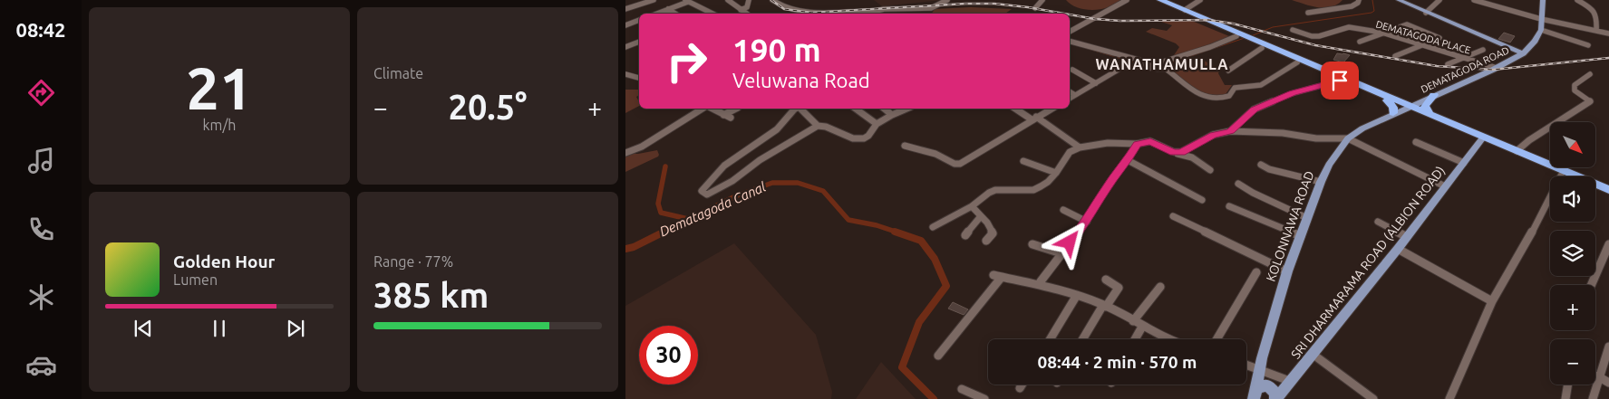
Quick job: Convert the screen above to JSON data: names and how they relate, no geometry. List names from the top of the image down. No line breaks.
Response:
{"streets":{"main road":["DEMATAGODA ROAD","KOLONNAWA ROAD","SRI DHARMARAMA ROAD (ALBION ROAD)"],"street":["DEMATAGODA PLACE"]},"crossings":[["DEMATAGODA PLACE","DEMATAGODA ROAD"],["DEMATAGODA ROAD","KOLONNAWA ROAD"]],"districts":["WANATHAMULLA"],"water":["Dematagoda Canal"],"north":"bottom right","page":{"tabs":"08:42","tile":[["21","km/h"],"Climate",["Range · 77%","385 km"]],"turn":["190 m","Veluwana Road"],"heat":["−","20.5°","+"],"map_buttons":["+","−"],"song":["Golden Hour","Lumen"],"limit":"30","trip":"08:44 · 2 min · 570 m"}}
